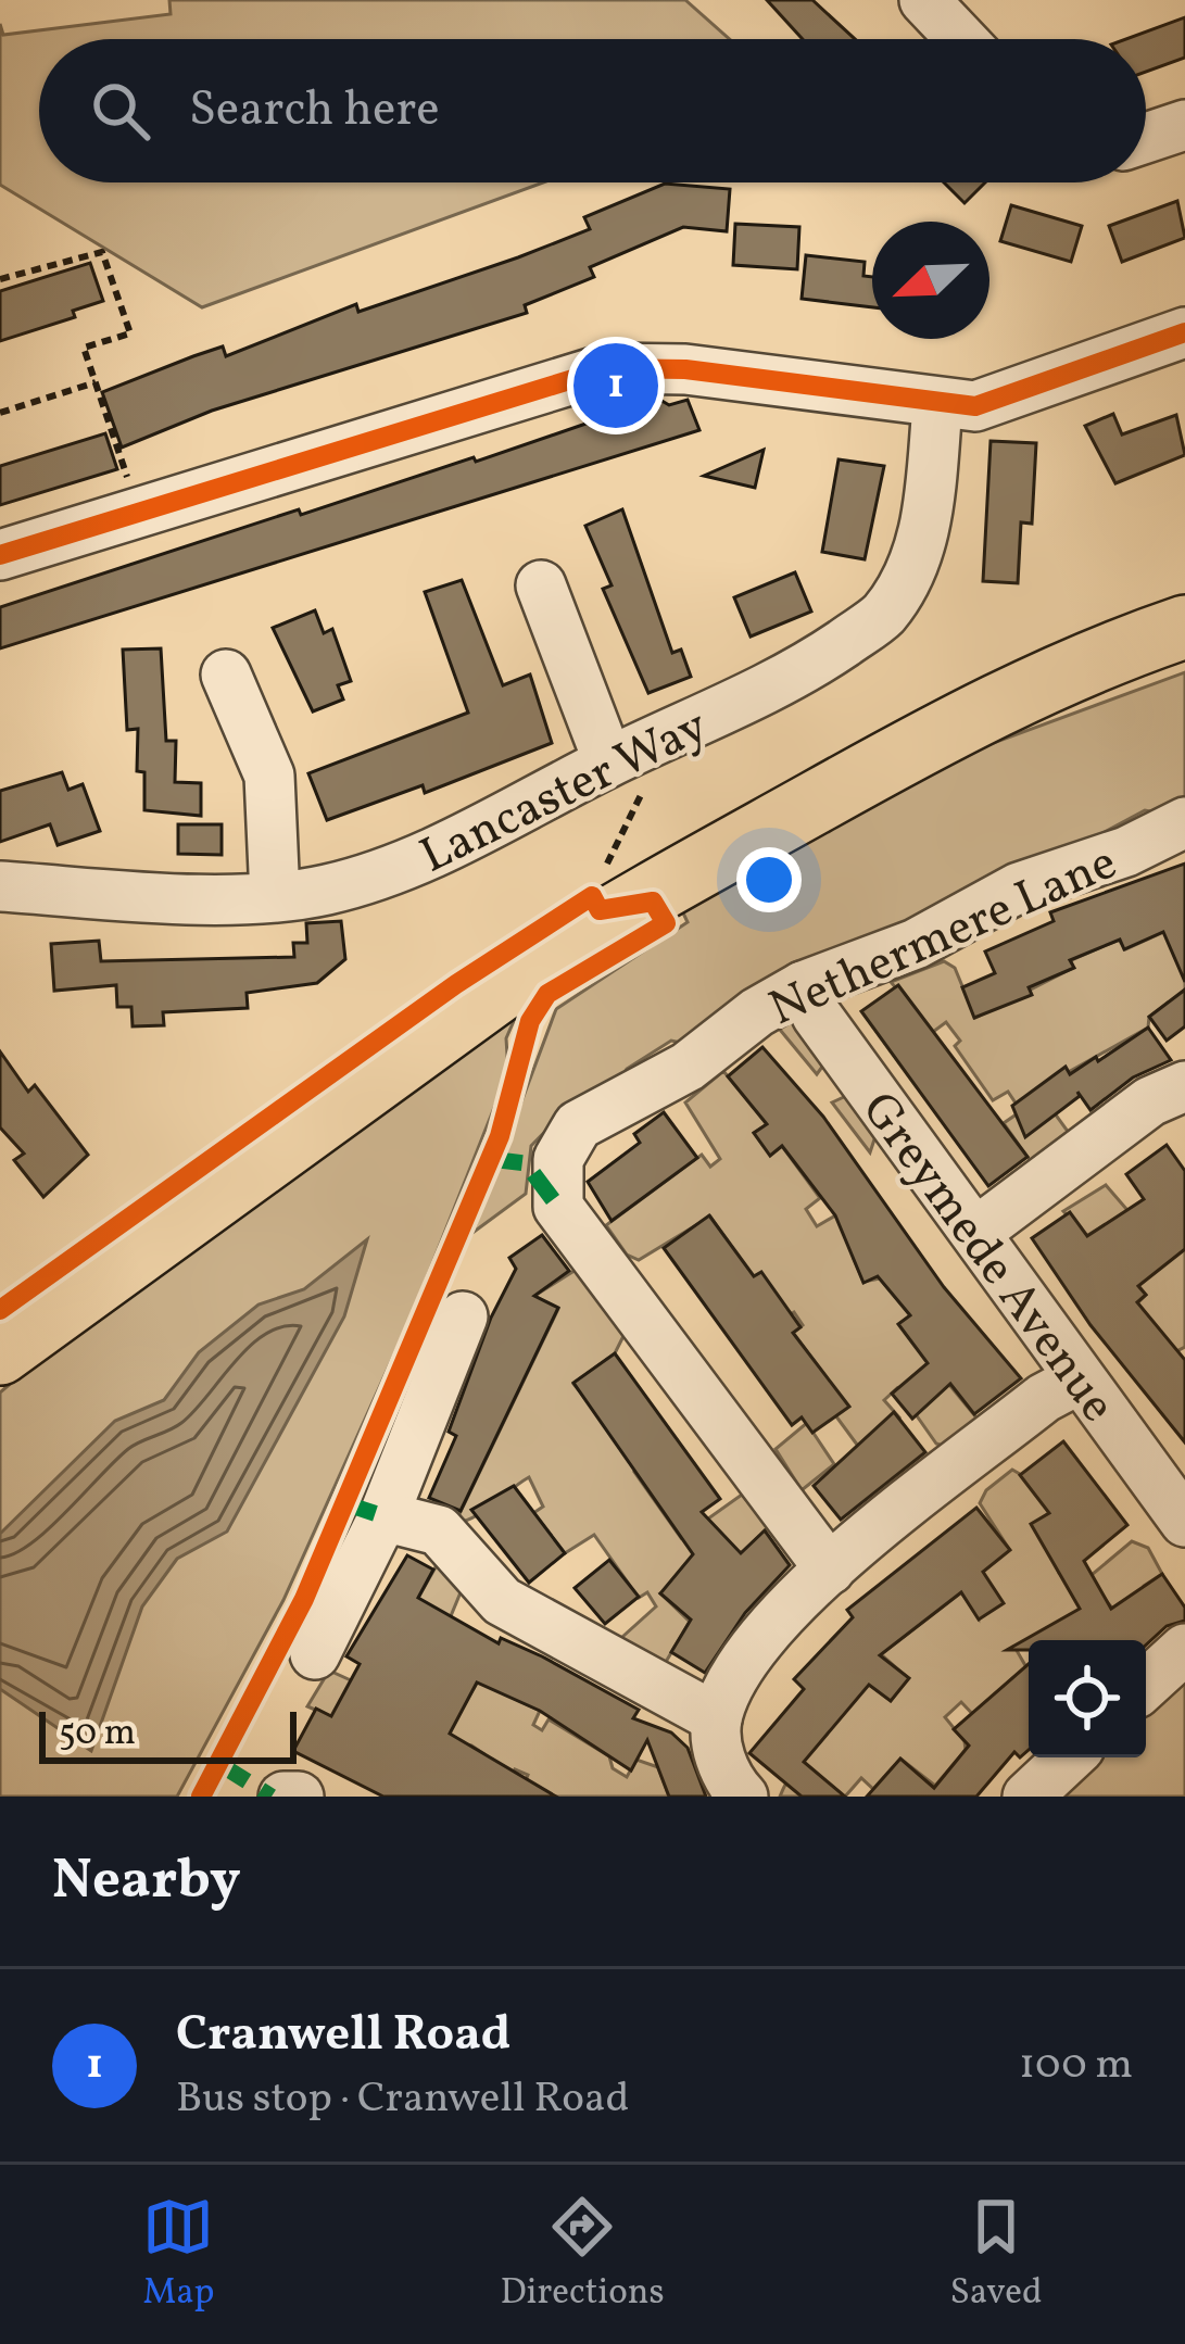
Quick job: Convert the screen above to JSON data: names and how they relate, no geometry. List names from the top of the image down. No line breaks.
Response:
{"streets":{"street":["Lancaster Way","Nethermere Lane","Greymede Avenue"]},"crossings":[["Nethermere Lane","Greymede Avenue"]],"scale_bar":"50 m","north":"bottom left","page":{"search":"Search here","pins":"1","scale":"50 m","heading":"Nearby","list":[{"mark":"1","name":"Cranwell Road","note":"Bus stop · Cranwell Road","value":"100 m"}],"nav":["Map","Directions","Saved"]}}
